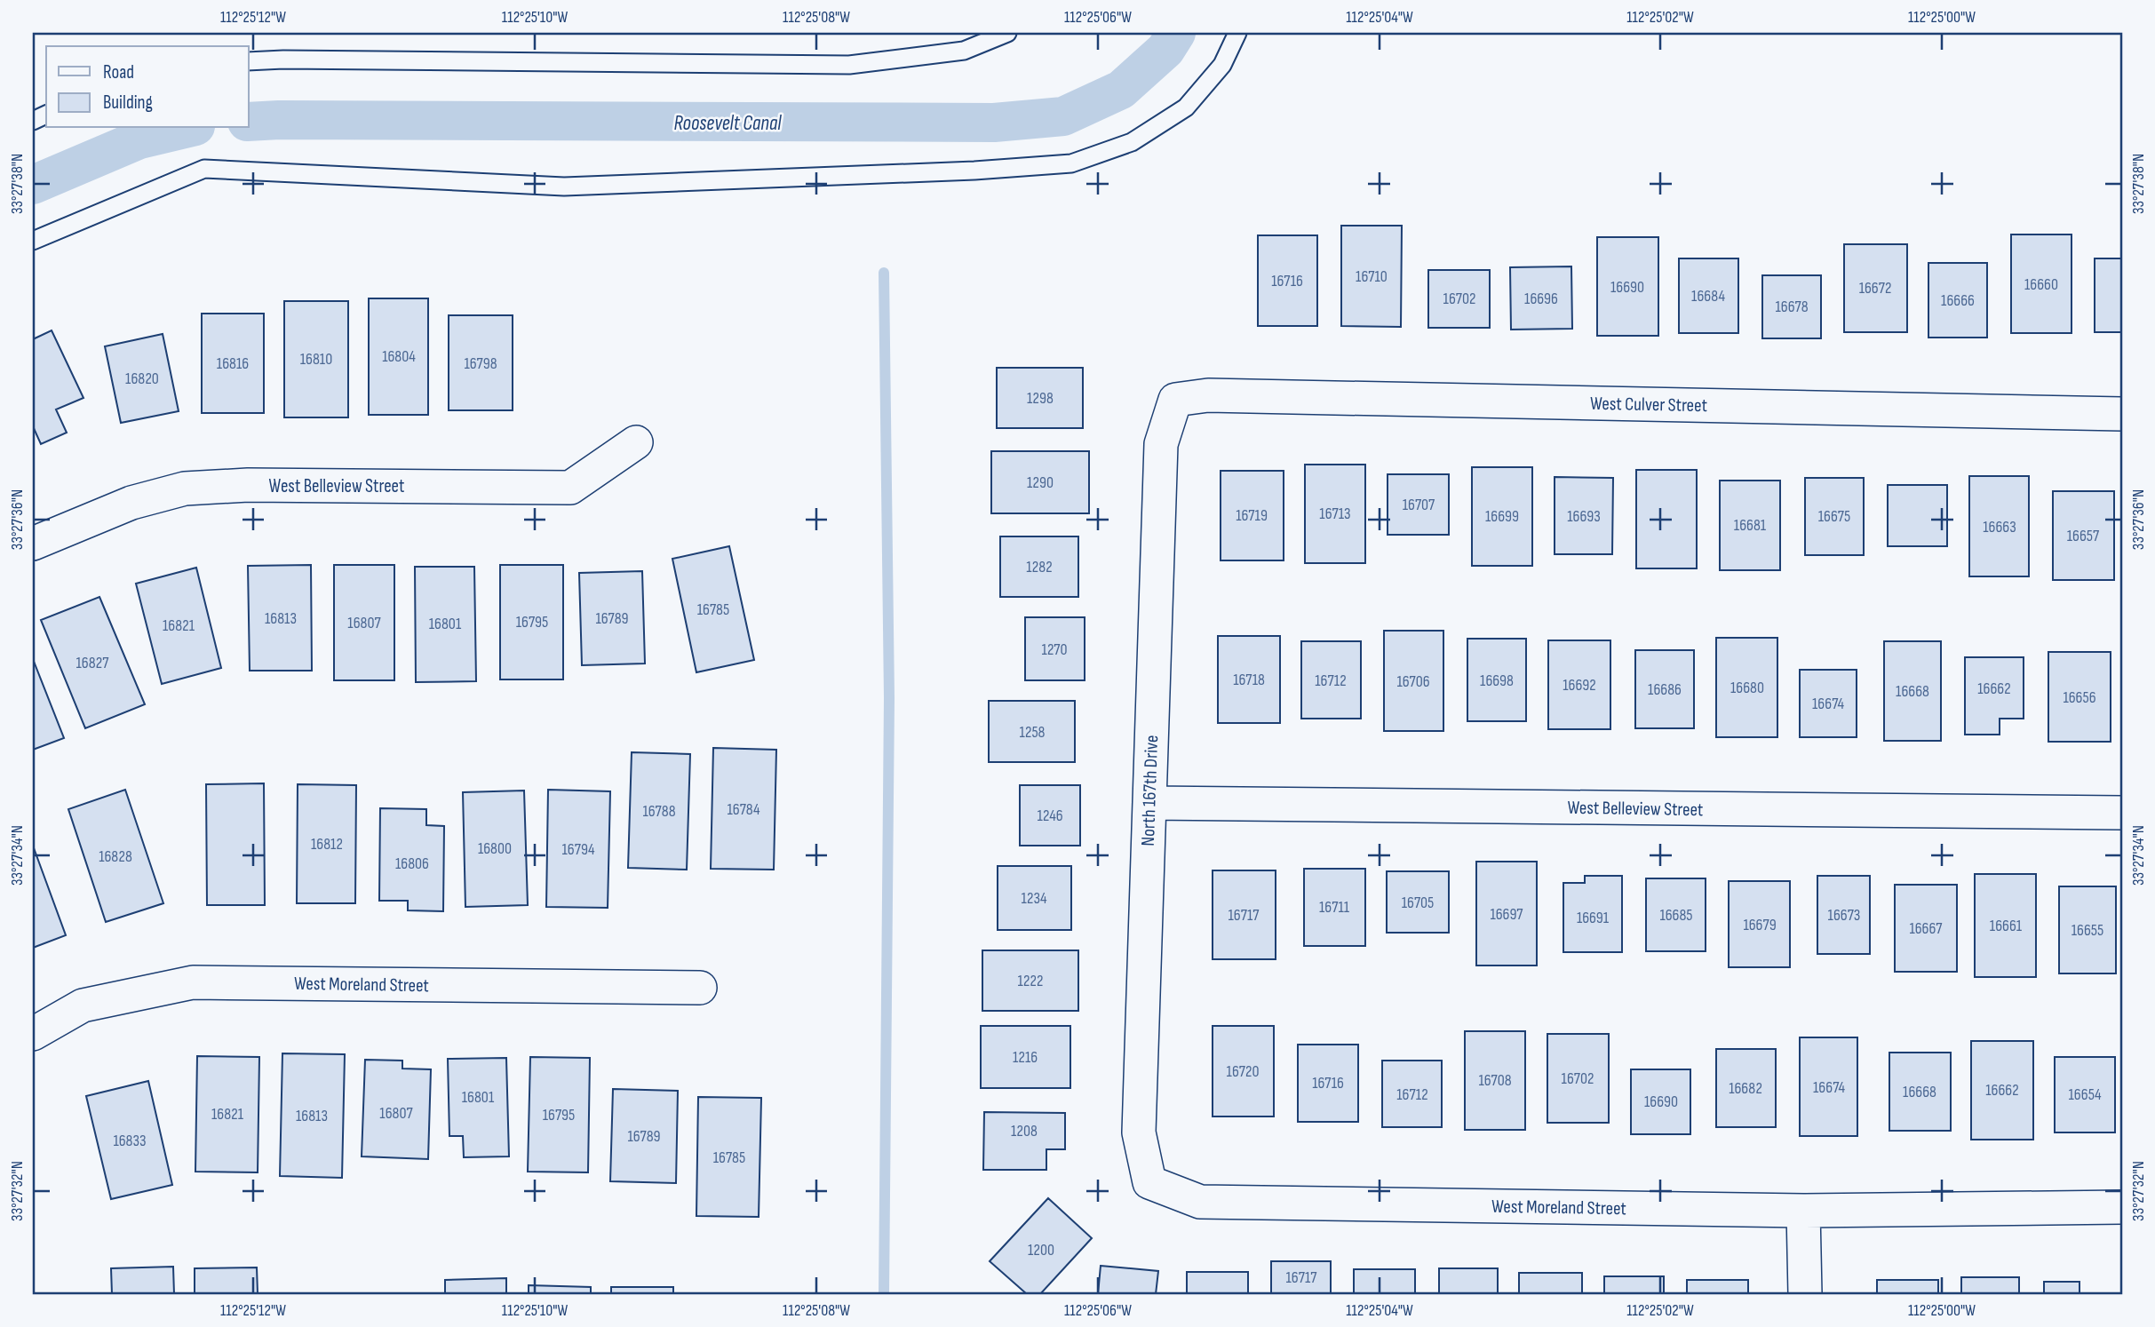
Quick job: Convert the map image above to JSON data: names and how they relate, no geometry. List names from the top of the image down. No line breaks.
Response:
{"streets":{"street":["West Culver Street","West Belleview Street","North 167th Drive","West Moreland Street"]},"crossings":[["West Culver Street","North 167th Drive"],["West Belleview Street","North 167th Drive"],["North 167th Drive","West Moreland Street"]],"water":["Roosevelt Canal"],"house_numbers":["16710","16716","16660","16690","16672","16684","16702","16696","16666","16678","16804","16810","16816","16798","16820","1298","1290","16707","16713","16719","16699","16693","16675","16681","16663","16657","1282","16785","16813","16789","16795","16807","16801","16821","1270","16827","16718","16712","16698","16706","16692","16680","16662","16686","16668","16656","16674","1258","16784","16788","1246","16812","16800","16794","16828","16806","1234","16705","16711","16697","16717","16685","16673","16691","16679","16661","16667","16655","1222","1216","16720","16702","16708","16716","16674","16682","16662","16668","16712","16654","16801","16690","16807","16821","16795","16813","1208","16789","16833","16785","1200","16717"],"legend":["Road","Building"],"coordinates":["112°25'12\"W","112°25'10\"W","112°25'08\"W","112°25'06\"W","112°25'04\"W","112°25'02\"W","112°25'00\"W","33°27'38\"N","33°27'36\"N","33°27'34\"N","33°27'32\"N"]}
